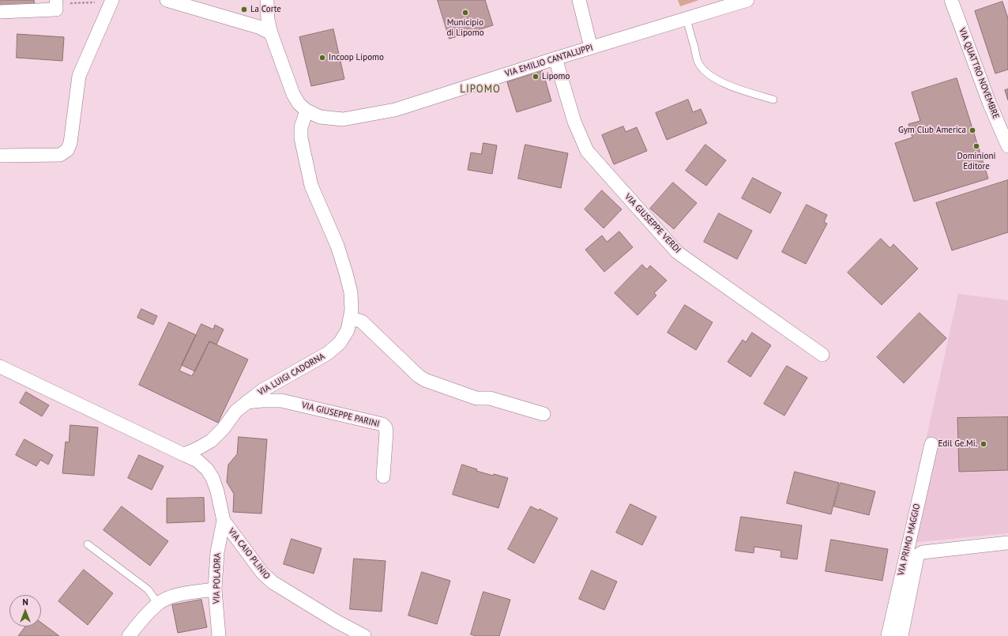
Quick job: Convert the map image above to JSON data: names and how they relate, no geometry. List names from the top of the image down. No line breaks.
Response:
{"streets":{"street":["VIA EMILIO CANTALUPPI","VIA QUATTRO NOVEMBRE","VIA GIUSEPPE VERDI","VIA LUIGI CADORNA","VIA GIUSEPPE PARINI","VIA PRIMO MAGGIO","VIA CAIO PLINIO","VIA POLADRA"]},"crossings":[["VIA EMILIO CANTALUPPI","VIA GIUSEPPE VERDI"],["VIA EMILIO CANTALUPPI","VIA LUIGI CADORNA"],["VIA LUIGI CADORNA","VIA GIUSEPPE PARINI"],["VIA LUIGI CADORNA","VIA CAIO PLINIO"],["VIA CAIO PLINIO","VIA POLADRA"]],"districts":["LIPOMO"],"places":["La Corte","Municipio di Lipomo","Incoop Lipomo","Lipomo","Gym Club America","Dominioni Editore","Edil Ge.Mi."],"north":"top"}
